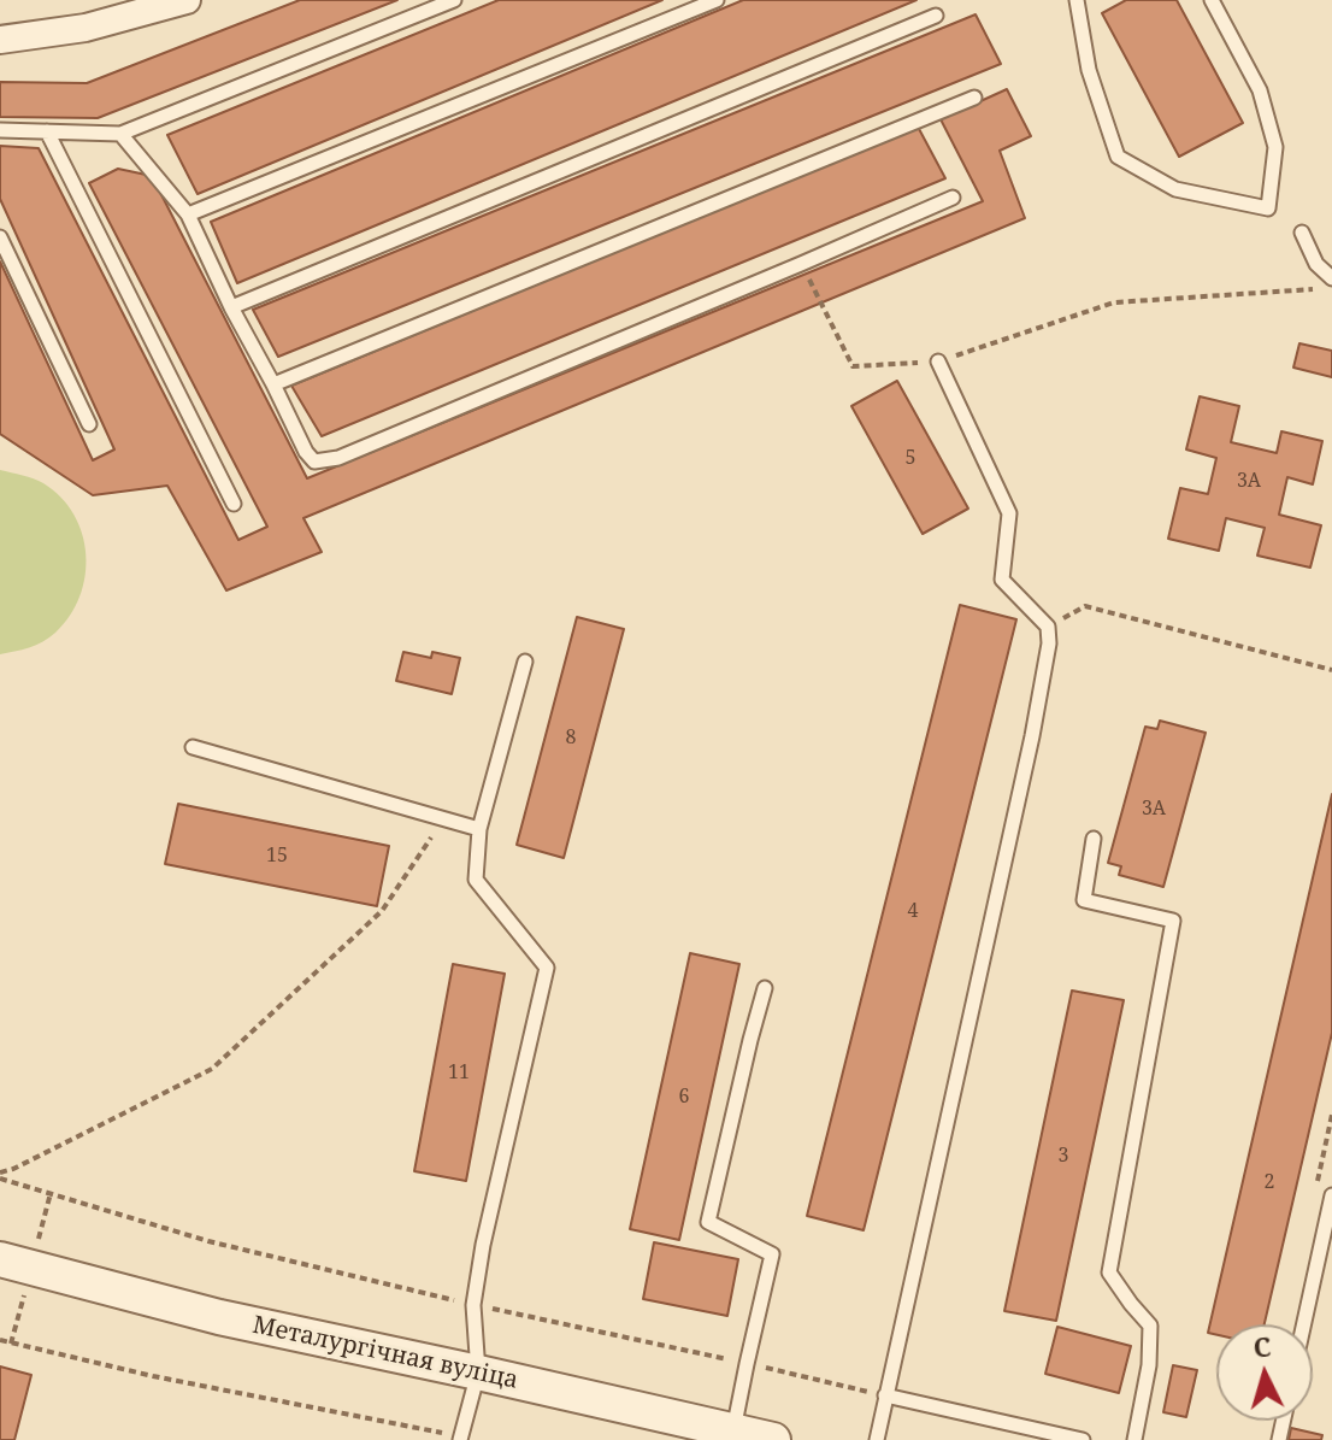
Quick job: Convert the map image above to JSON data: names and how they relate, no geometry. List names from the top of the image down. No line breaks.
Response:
{"streets":{"street":["Металургічная вуліца"]},"house_numbers":["5","3А","8","3А","15","4","11","6","3","2"],"north":"top"}
